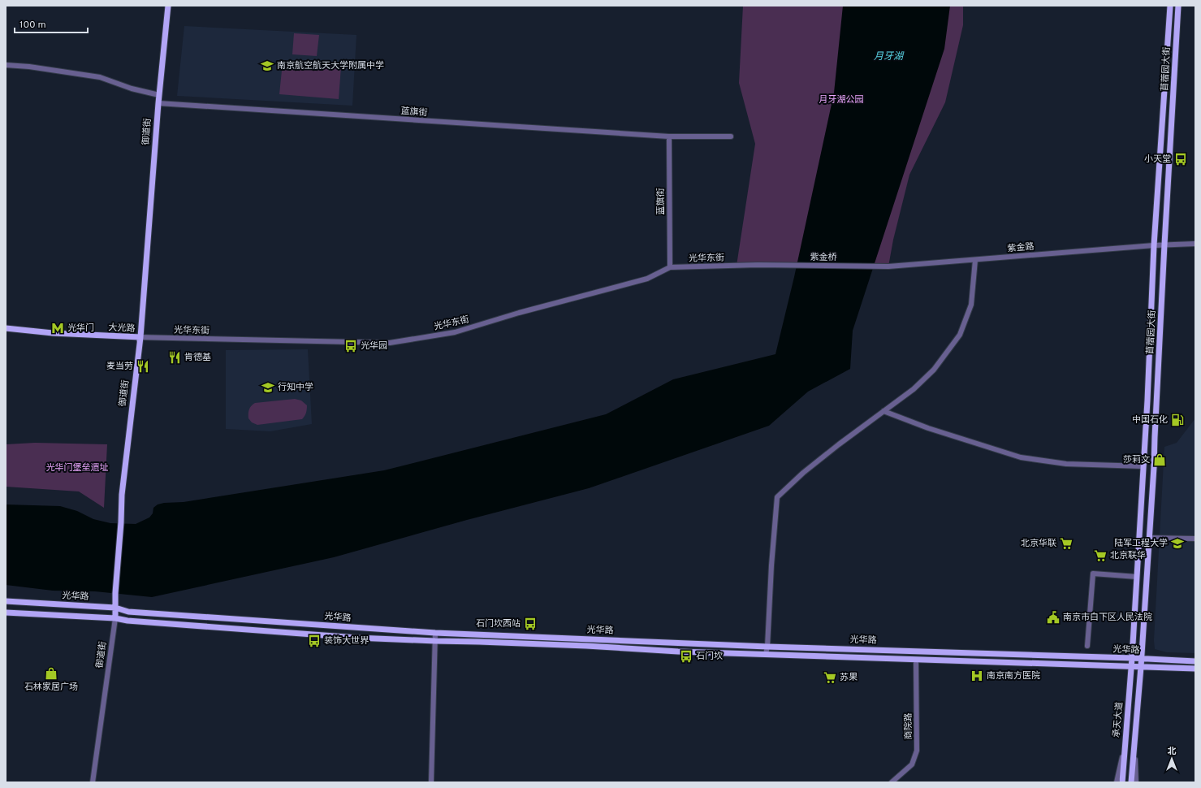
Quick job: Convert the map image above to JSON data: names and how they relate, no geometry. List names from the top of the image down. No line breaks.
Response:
{"streets":{"main road":["苜蓿园大街","御道街","光华路","承天大道"],"street":["蓝旗街","紫金路","紫金桥","光华东街","商院路"]},"crossings":[["苜蓿园大街","紫金路"],["苜蓿园大街","光华路"],["苜蓿园大街","承天大道"],["蓝旗街","御道街"],["蓝旗街","光华东街"],["御道街","光华东街"],["御道街","光华路"],["紫金路","紫金桥"],["紫金桥","光华东街"],["光华路","承天大道"],["光华路","商院路"]],"water":["月牙湖"],"parks":["月牙湖公园","光华门堡垒遗址"],"places":{"school or university":["南京航空航天大学附属中学","行知中学","陆军工程大学"],"bus stop":["小天堂","光华园","石门坎西站","装饰大世界","石门坎"],"metro station":["光华门"],"restaurant":["肯德基","麦当劳"],"fuel station":["中国石化"],"shop":["莎莉文","石林家居广场"],"supermarket":["北京华联","北京联华","苏果"],"public building":["南京市白下区人民法院"],"hospital":["南京南方医院"]},"scale_bar":"100 m","north":"top"}
